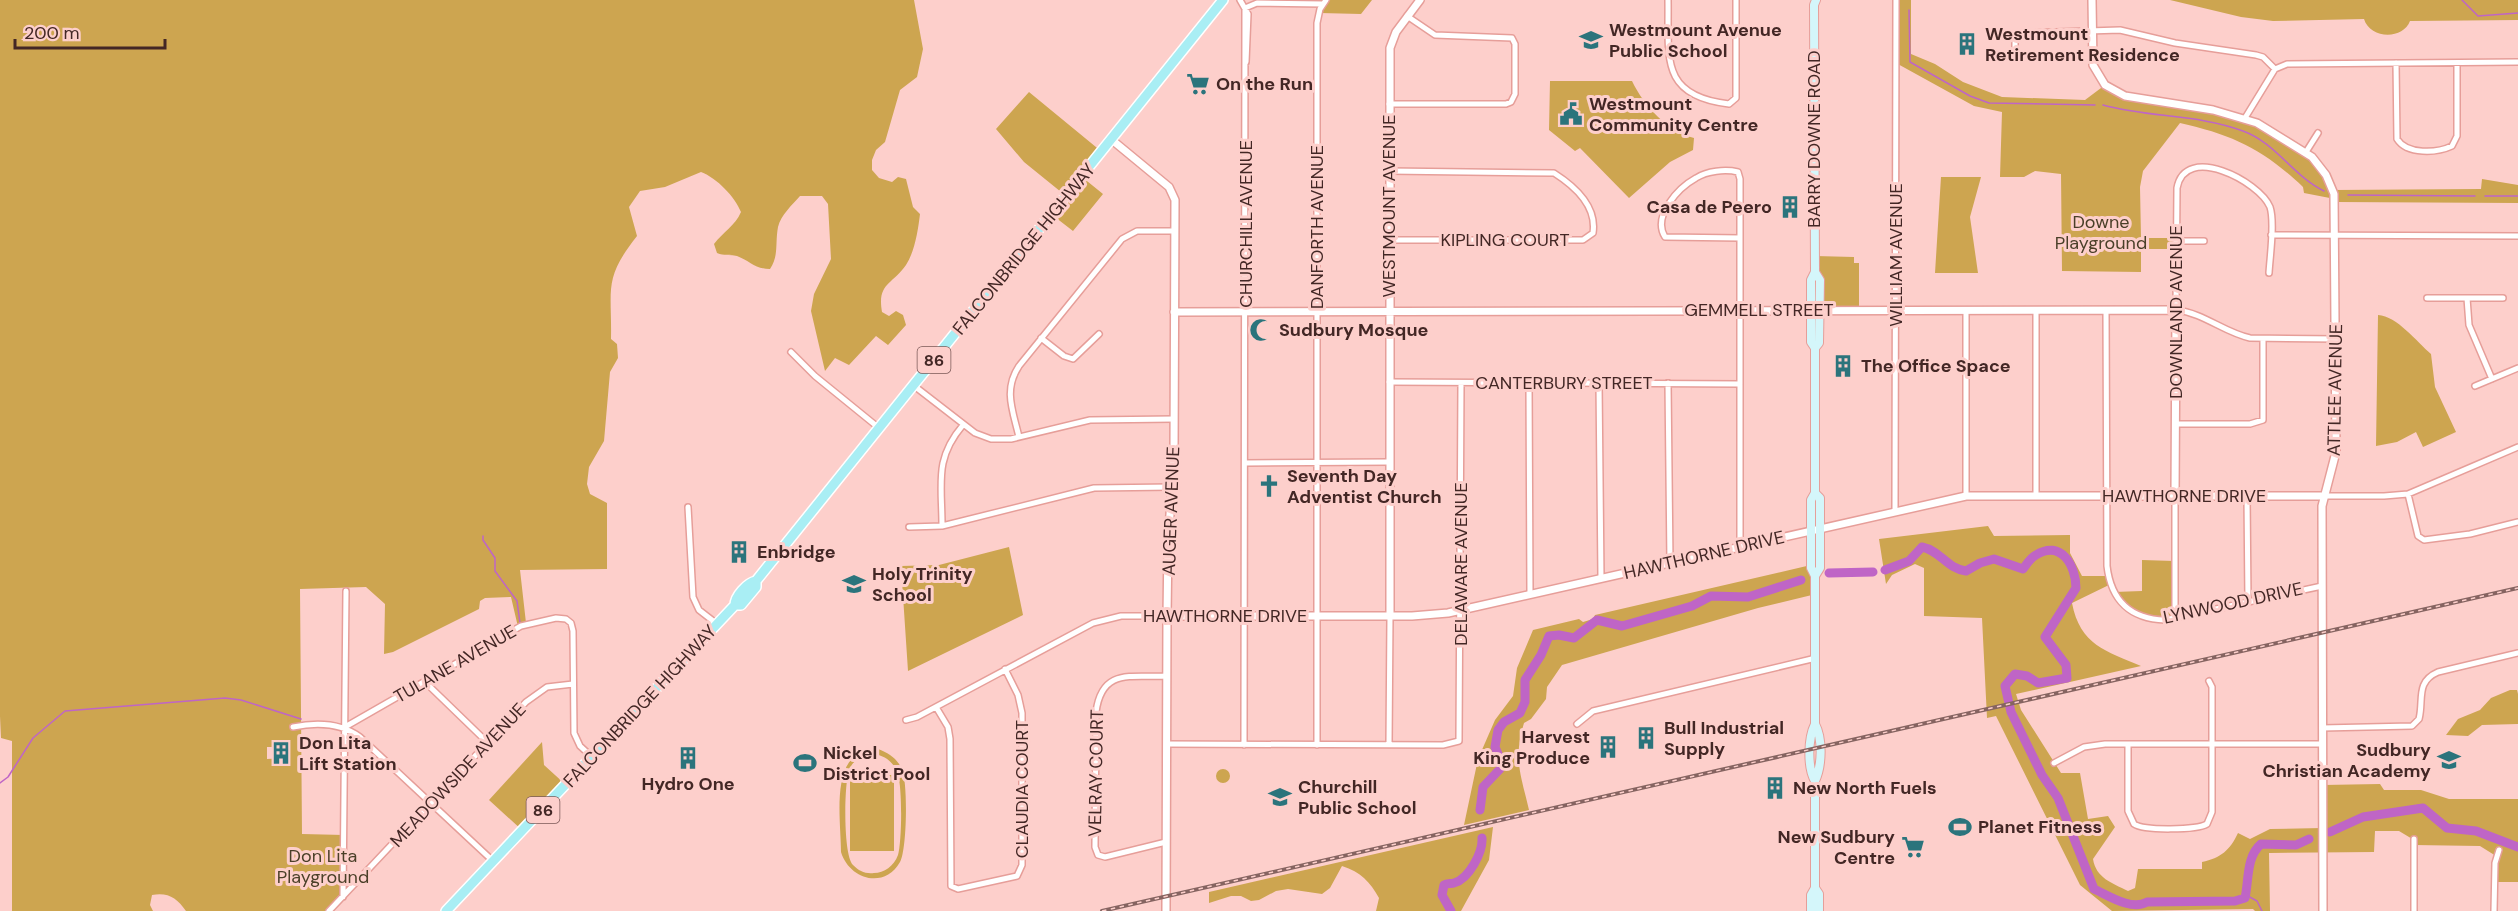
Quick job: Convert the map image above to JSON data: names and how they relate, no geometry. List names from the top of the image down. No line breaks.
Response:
{"streets":{"main road":["BARRY DOWNE ROAD","FALCONBRIDGE HIGHWAY","86"],"street":["WESTMOUNT AVENUE","CHURCHILL AVENUE","DANFORTH AVENUE","KIPLING COURT","WILLIAM AVENUE","GEMMELL STREET","DOWNLAND AVENUE","CANTERBURY STREET","ATTLEE AVENUE","HAWTHORNE DRIVE","AUGER AVENUE","DELAWARE AVENUE","LYNWOOD DRIVE","TULANE AVENUE","VELRAY COURT","MEADOWSIDE AVENUE","CLAUDIA COURT"]},"crossings":[["BARRY DOWNE ROAD","GEMMELL STREET"],["BARRY DOWNE ROAD","HAWTHORNE DRIVE"],["WESTMOUNT AVENUE","KIPLING COURT"],["WESTMOUNT AVENUE","GEMMELL STREET"],["WESTMOUNT AVENUE","CANTERBURY STREET"],["WESTMOUNT AVENUE","HAWTHORNE DRIVE"],["WESTMOUNT AVENUE","DELAWARE AVENUE"],["CHURCHILL AVENUE","GEMMELL STREET"],["CHURCHILL AVENUE","HAWTHORNE DRIVE"],["DANFORTH AVENUE","GEMMELL STREET"],["DANFORTH AVENUE","HAWTHORNE DRIVE"],["FALCONBRIDGE HIGHWAY","AUGER AVENUE"],["FALCONBRIDGE HIGHWAY","TULANE AVENUE"],["WILLIAM AVENUE","GEMMELL STREET"],["WILLIAM AVENUE","HAWTHORNE DRIVE"],["GEMMELL STREET","DOWNLAND AVENUE"],["GEMMELL STREET","ATTLEE AVENUE"],["GEMMELL STREET","AUGER AVENUE"],["GEMMELL STREET","LYNWOOD DRIVE"],["DOWNLAND AVENUE","HAWTHORNE DRIVE"],["DOWNLAND AVENUE","LYNWOOD DRIVE"],["CANTERBURY STREET","DELAWARE AVENUE"],["ATTLEE AVENUE","HAWTHORNE DRIVE"],["ATTLEE AVENUE","LYNWOOD DRIVE"],["HAWTHORNE DRIVE","AUGER AVENUE"],["HAWTHORNE DRIVE","DELAWARE AVENUE"],["HAWTHORNE DRIVE","LYNWOOD DRIVE"],["HAWTHORNE DRIVE","CLAUDIA COURT"],["AUGER AVENUE","VELRAY COURT"],["TULANE AVENUE","MEADOWSIDE AVENUE"]],"parks":["Downe Playground","Don Lita Playground"],"places":{"school or university":["Westmount Avenue Public School","Holy Trinity School","Sudbury Christian Academy","Churchill Public School"],"building":["Westmount Retirement Residence","Casa de Peero","The Office Space","Enbridge","Bull Industrial Supply","Harvest King Produce","Don Lita Lift Station","Hydro One","New North Fuels"],"supermarket":["On the Run","New Sudbury Centre"],"public building":["Westmount Community Centre"],"mosque":["Sudbury Mosque"],"church":["Seventh Day Adventist Church"],"sports":["Nickel District Pool","Planet Fitness"]},"scale_bar":"200 m"}
